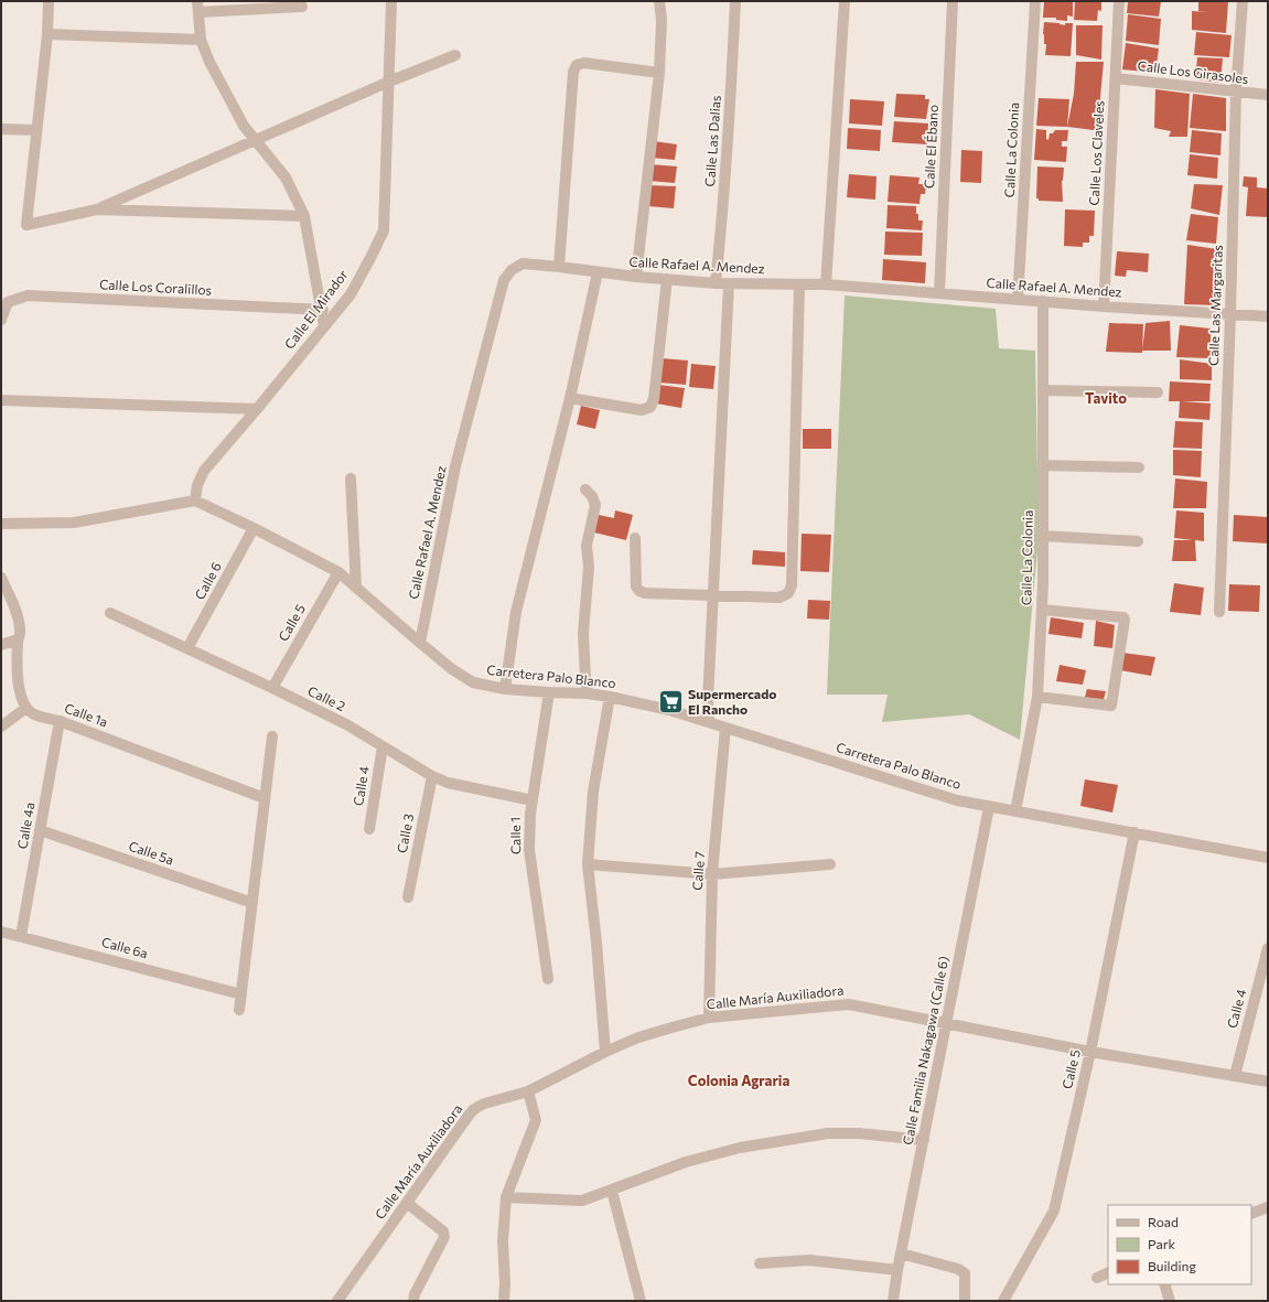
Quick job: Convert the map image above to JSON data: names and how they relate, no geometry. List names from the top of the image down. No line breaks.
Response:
{"streets":{"street":["Calle Los Girasoles","Calle Las Dalias","Calle El Ébano","Calle La Colonia","Calle Los Claveles","Calle Rafael A. Mendez","Calle Los Coralillos","Calle Las Margaritas","Calle El Mirador","Calle 6","Calle 5","Carretera Palo Blanco","Calle 2","Calle 1a","Calle 4","Calle 4a","Calle 3","Calle 1","Calle 5a","Calle 7","Calle 6a","Calle María Auxiliadora","Calle Familia Nakagawa (Calle 6)"]},"crossings":[["Calle Los Girasoles","Calle Los Claveles"],["Calle Los Girasoles","Calle Las Margaritas"],["Calle Las Dalias","Calle Rafael A. Mendez"],["Calle El Ébano","Calle Rafael A. Mendez"],["Calle La Colonia","Calle Rafael A. Mendez"],["Calle La Colonia","Carretera Palo Blanco"],["Calle Los Claveles","Calle Rafael A. Mendez"],["Calle Rafael A. Mendez","Calle Las Margaritas"],["Calle Rafael A. Mendez","Carretera Palo Blanco"],["Calle El Mirador","Carretera Palo Blanco"],["Calle 6","Carretera Palo Blanco"],["Calle 6","Calle 2"],["Calle 5","Carretera Palo Blanco"],["Calle 5","Calle 2"],["Calle 5","Calle María Auxiliadora"],["Carretera Palo Blanco","Calle 1"],["Carretera Palo Blanco","Calle 7"],["Carretera Palo Blanco","Calle Familia Nakagawa (Calle 6)"],["Calle 2","Calle 4"],["Calle 2","Calle 3"],["Calle 2","Calle 1"],["Calle 1a","Calle 4a"],["Calle 4","Calle María Auxiliadora"],["Calle 4a","Calle 5a"],["Calle 4a","Calle 6a"],["Calle 7","Calle María Auxiliadora"],["Calle María Auxiliadora","Calle Familia Nakagawa (Calle 6)"]],"districts":["Tavito","Colonia Agraria"],"places":{"supermarket":["Supermercado El Rancho"]},"legend":["Road","Park","Building"]}
